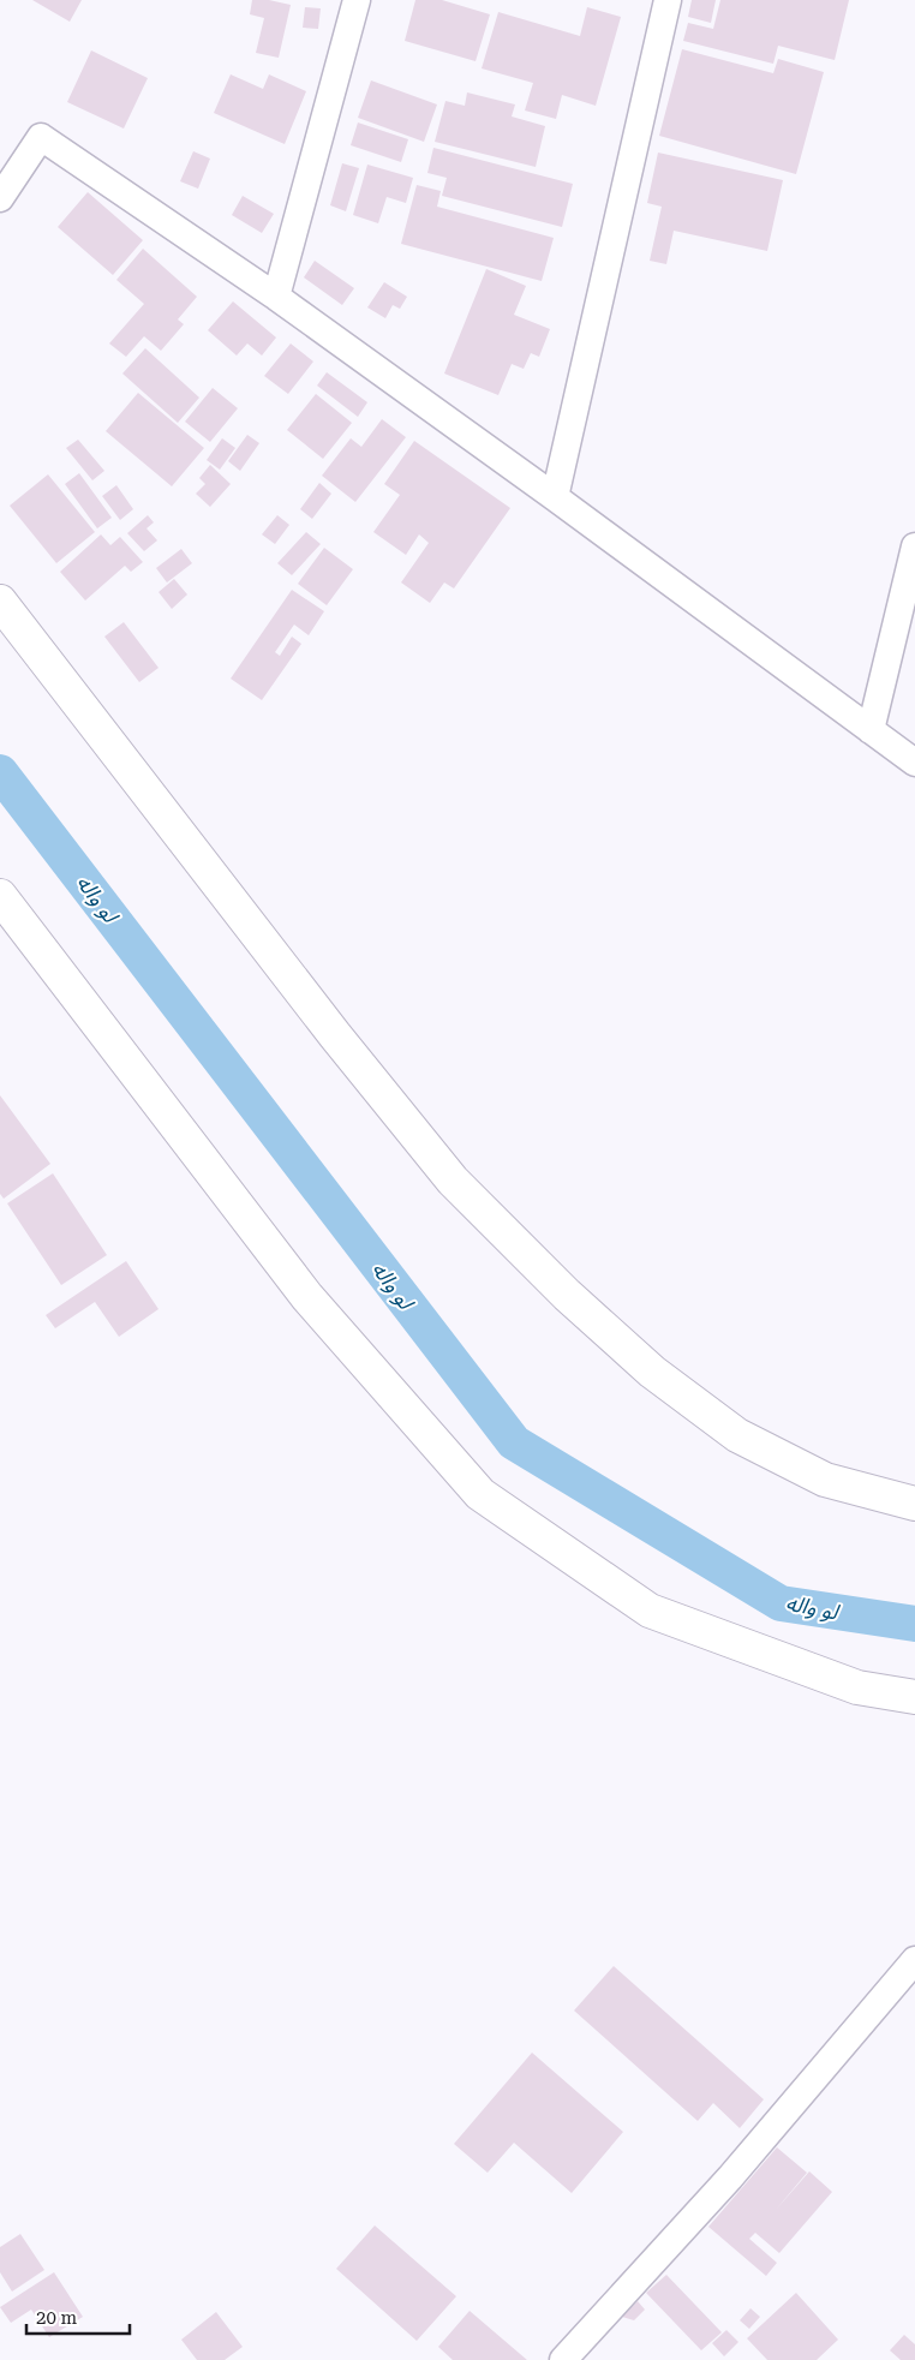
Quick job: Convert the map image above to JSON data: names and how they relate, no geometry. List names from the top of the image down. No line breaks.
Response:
{"water":["لو واله"],"scale_bar":"20 m"}
